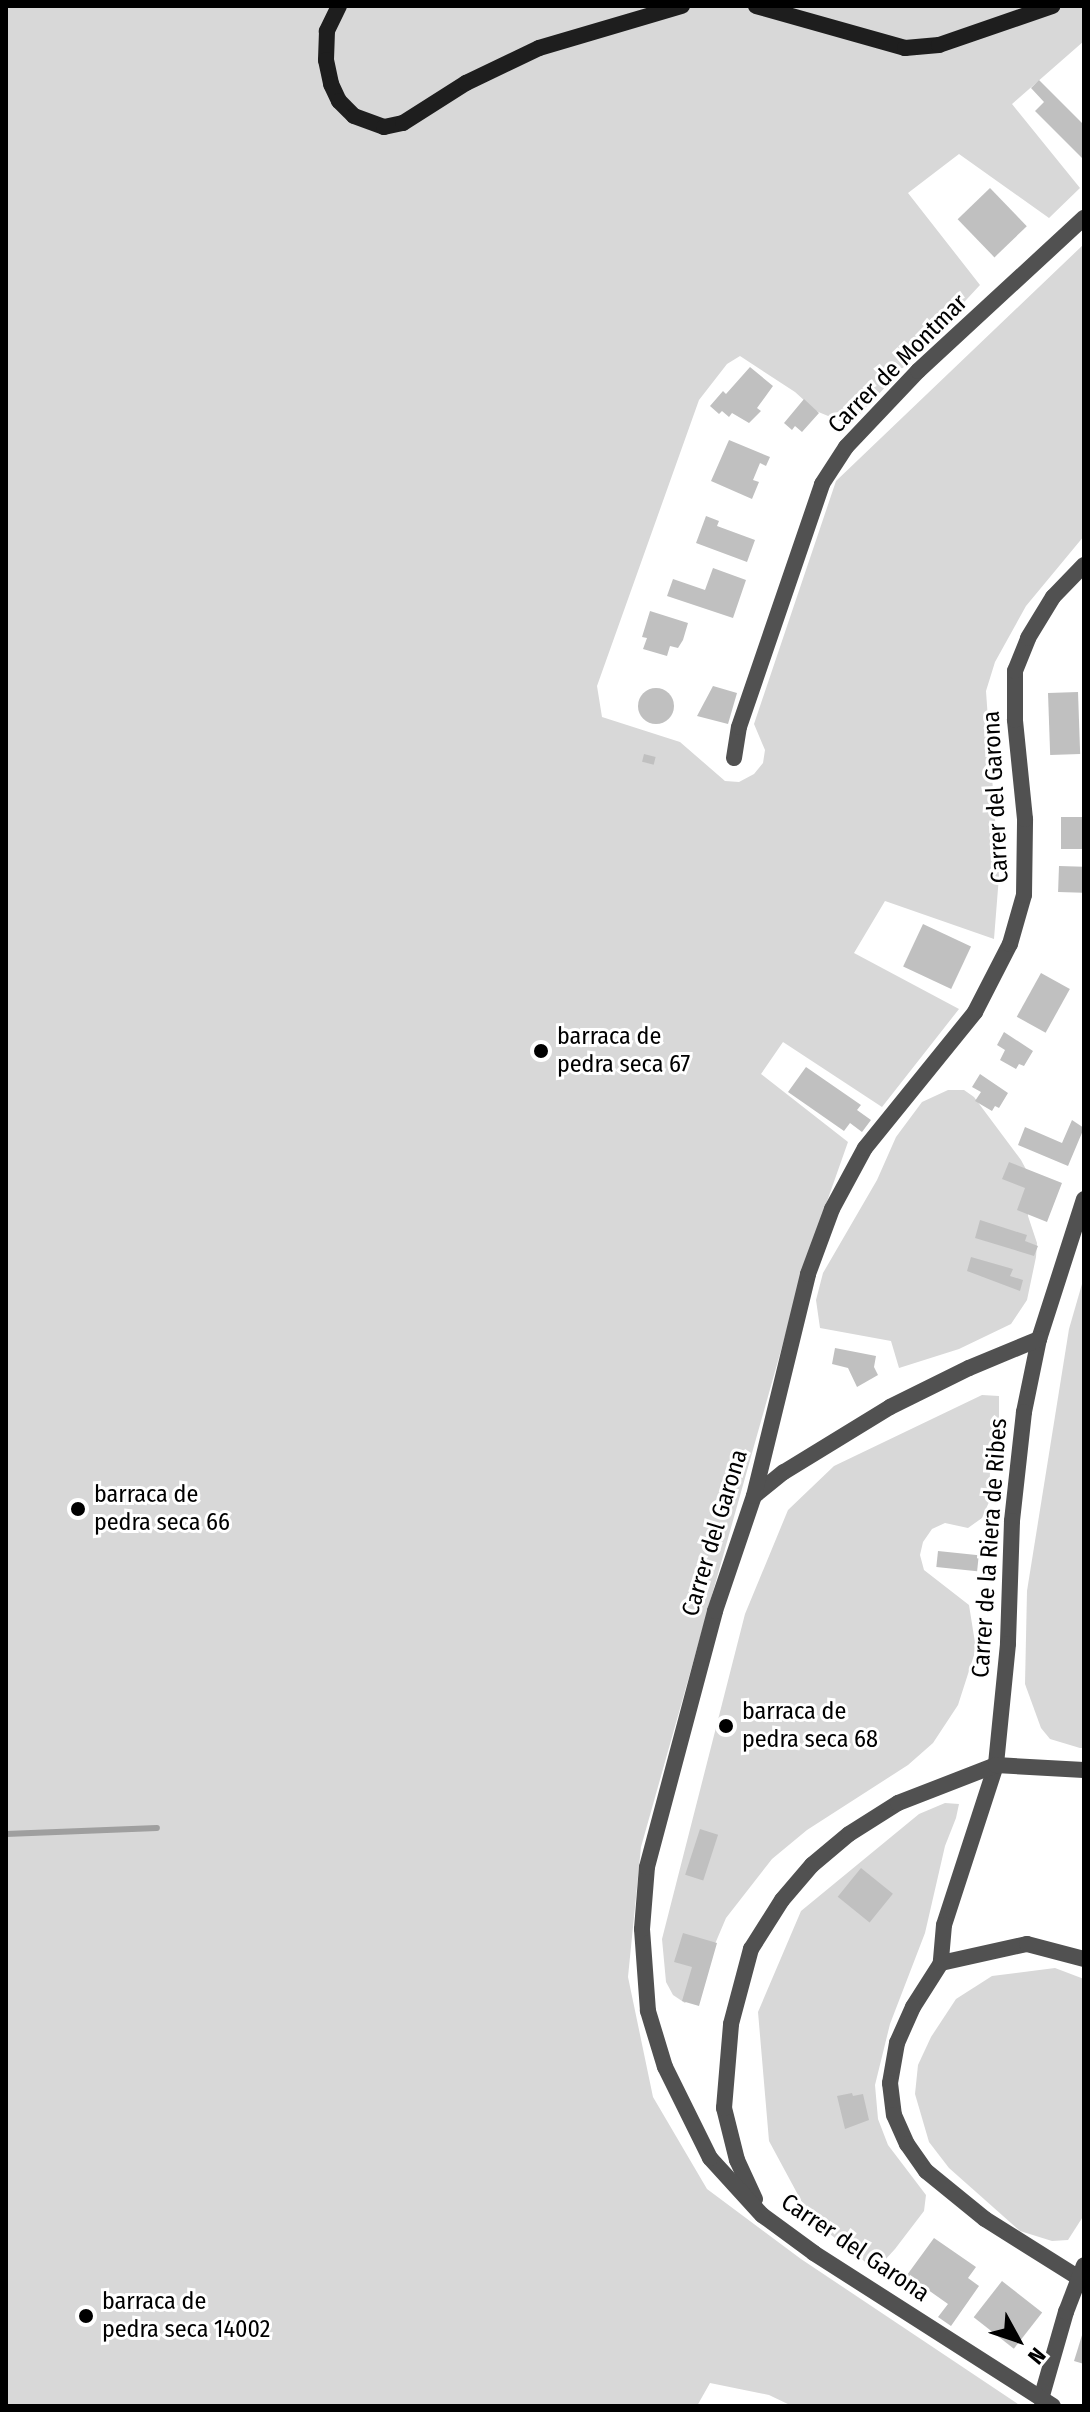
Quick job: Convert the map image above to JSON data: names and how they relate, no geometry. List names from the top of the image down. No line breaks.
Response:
{"streets":{"street":["Carrer de Montmar","Carrer del Garona","Carrer de la Riera de Ribes"]},"places":["barraca de pedra seca 67","barraca de pedra seca 66","barraca de pedra seca 68","barraca de pedra seca 14002"],"north":"bottom right"}
